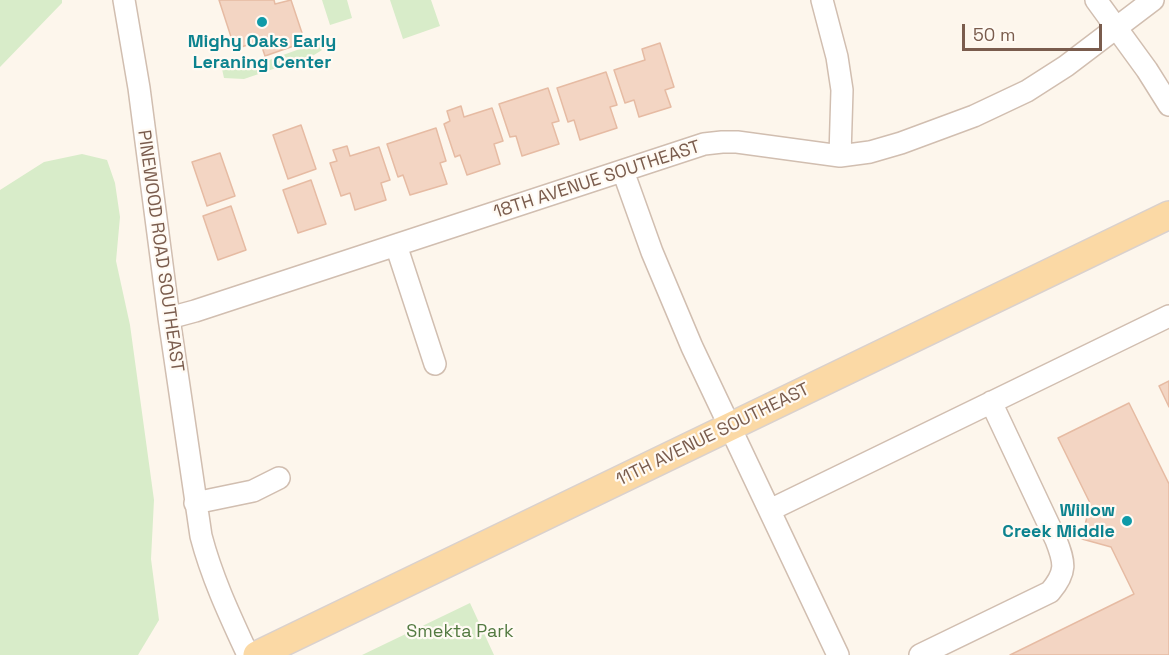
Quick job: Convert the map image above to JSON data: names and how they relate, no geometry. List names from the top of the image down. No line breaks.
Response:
{"streets":{"main road":["11TH AVENUE SOUTHEAST"],"street":["18TH AVENUE SOUTHEAST","PINEWOOD ROAD SOUTHEAST"]},"crossings":[["18TH AVENUE SOUTHEAST","PINEWOOD ROAD SOUTHEAST"]],"parks":["Smekta Park"],"places":["Mighy Oaks Early Leraning Center","Willow Creek Middle"],"scale_bar":"50 m"}
